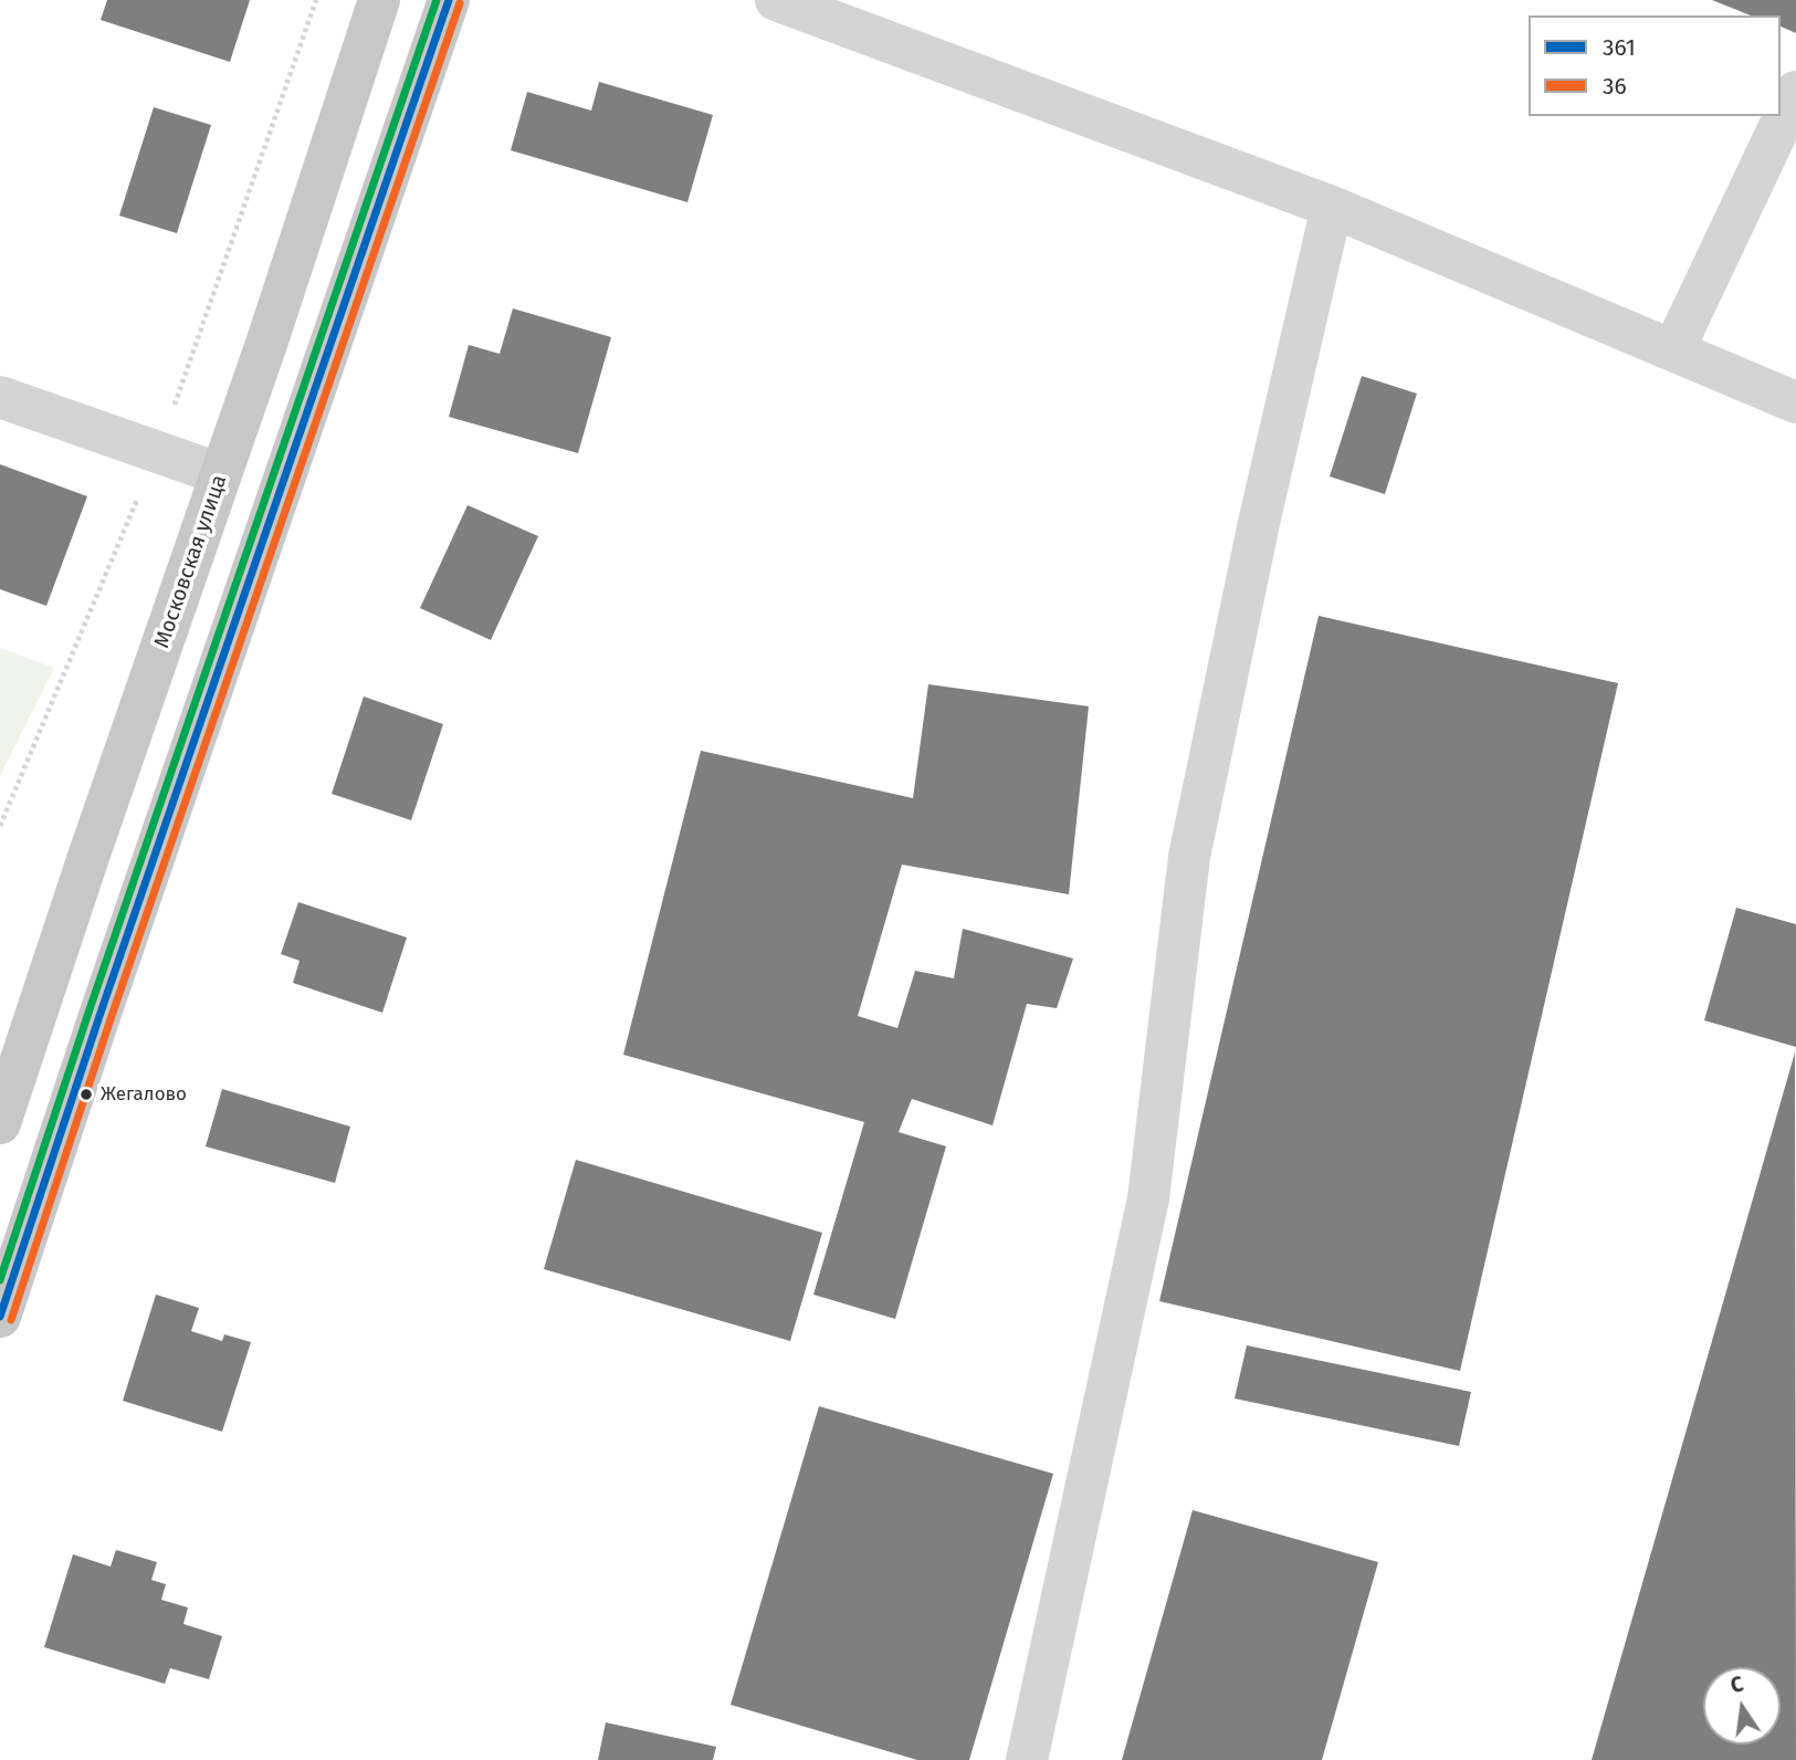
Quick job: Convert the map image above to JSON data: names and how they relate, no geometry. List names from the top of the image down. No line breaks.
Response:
{"streets":{"main road":["Московская улица"]},"places":["Жегалово"],"lines":["transit line 361","transit line 36"],"legend":["361","36"],"north":"top"}
